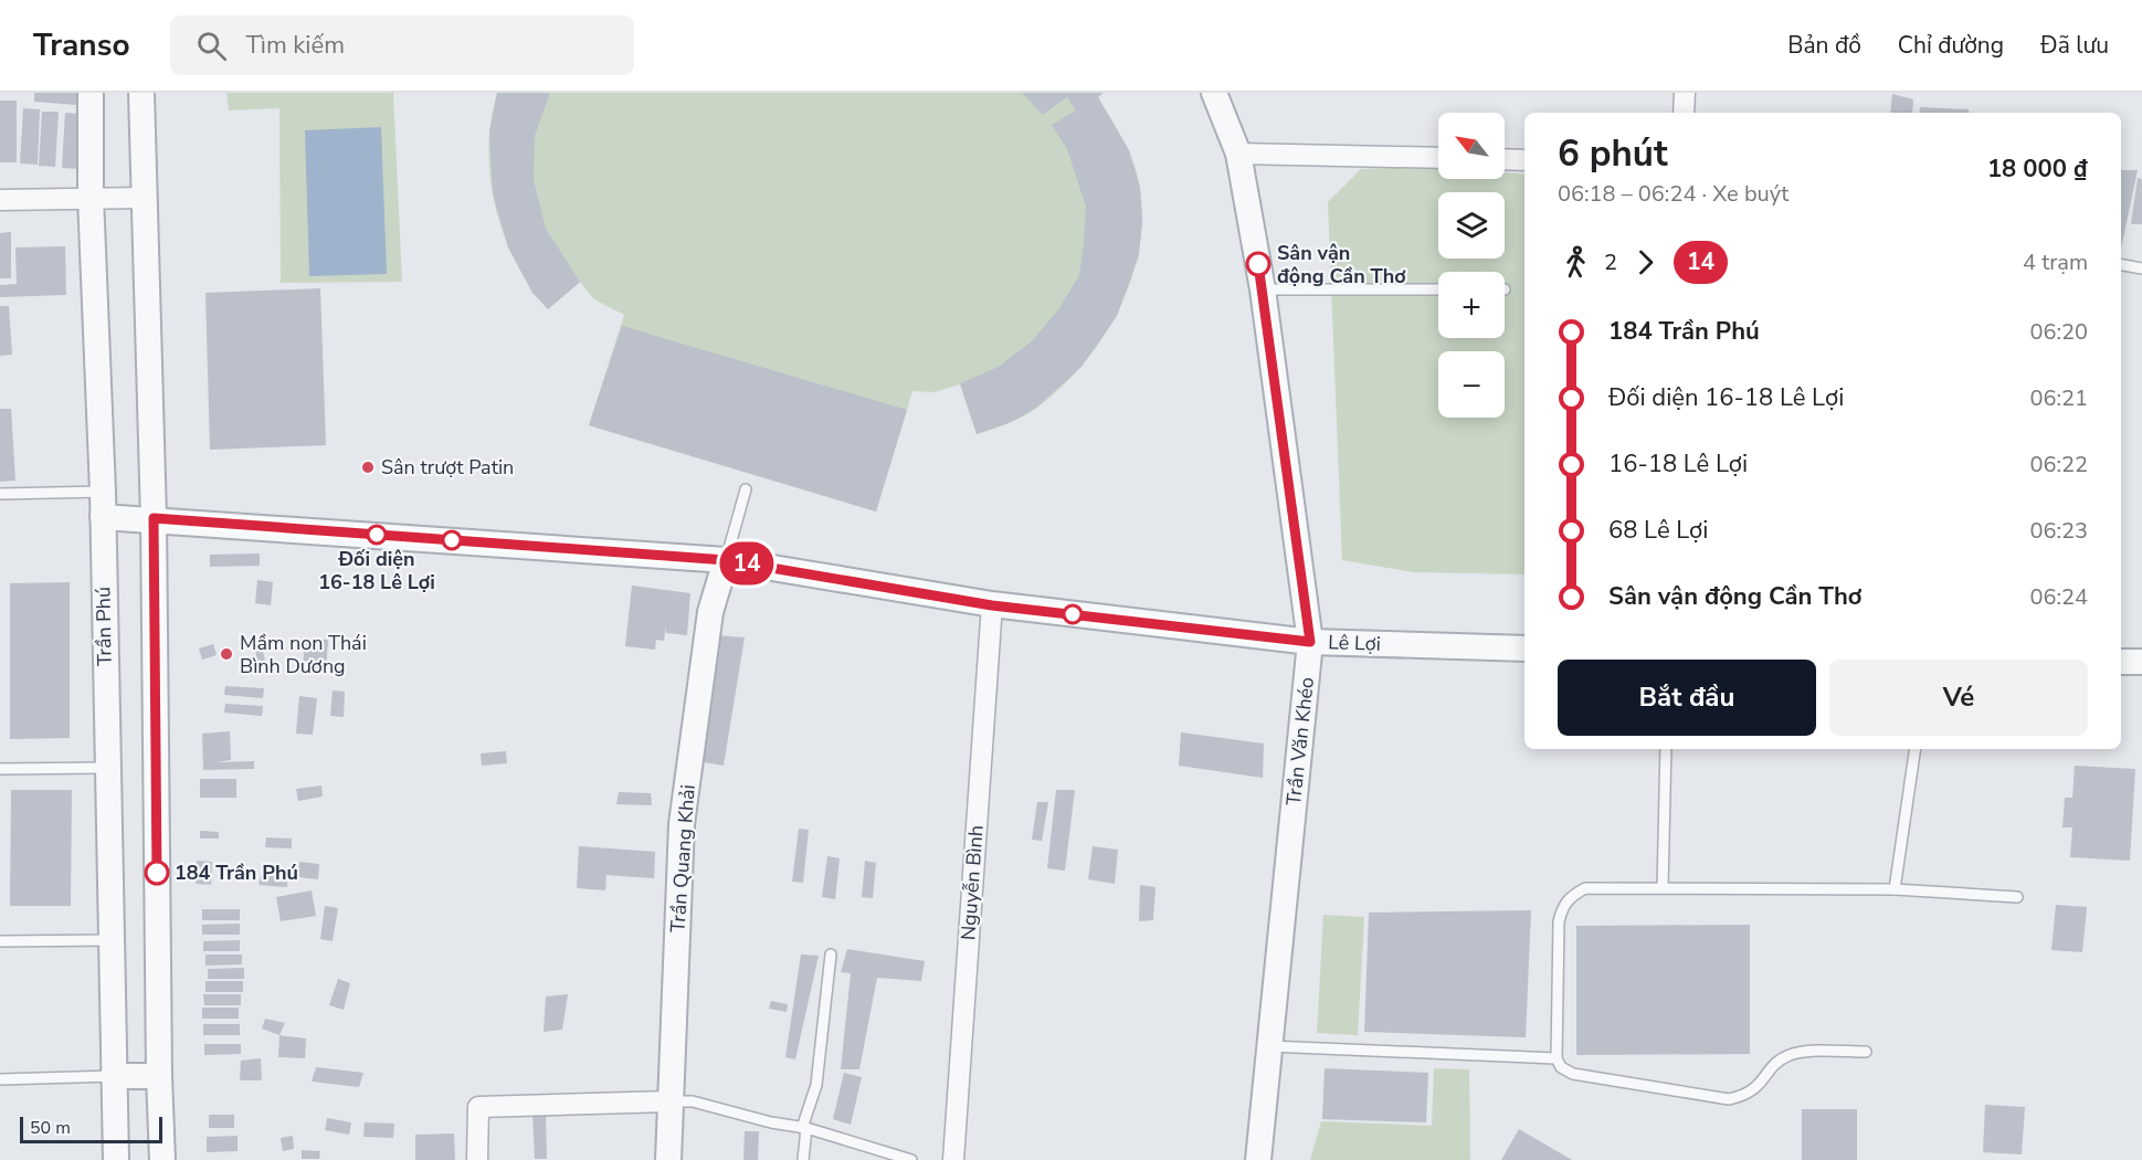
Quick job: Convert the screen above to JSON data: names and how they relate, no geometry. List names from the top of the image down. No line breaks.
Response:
{"streets":{"street":["Trần Phú","Lê Lợi","Trần Văn Khéo","Trần Quang Khải","Nguyễn Bình"]},"crossings":[["Trần Phú","Lê Lợi"],["Lê Lợi","Trần Văn Khéo"],["Lê Lợi","Trần Quang Khải"],["Lê Lợi","Nguyễn Bình"]],"places":["Sân vận động Cần Thơ","Sân trượt Patin","Đối diện 16-18 Lê Lợi","Mầm non Thái Bình Dương","184 Trần Phú"],"lines":["bus line 14"],"scale_bar":"50 m","north":"top left","page":{"header":"Transo","search":"Tìm kiếm","nav":["Bản đồ","Chỉ đường","Đã lưu"],"on_map":"14","map_buttons":["+","−"],"heading":["6 phút","06:18 – 06:24 · Xe buýt","18 000 ₫"],"legs":["2","14","4 trạm"],"list":[{"name":"184 Trần Phú","value":"06:20"},{"name":"Đối diện 16-18 Lê Lợi","value":"06:21"},{"name":"16-18 Lê Lợi","value":"06:22"},{"name":"68 Lê Lợi","value":"06:23"},{"name":"Sân vận động Cần Thơ","value":"06:24"}],"buttons":["Bắt đầu","Vé"],"scale":"50 m"}}
